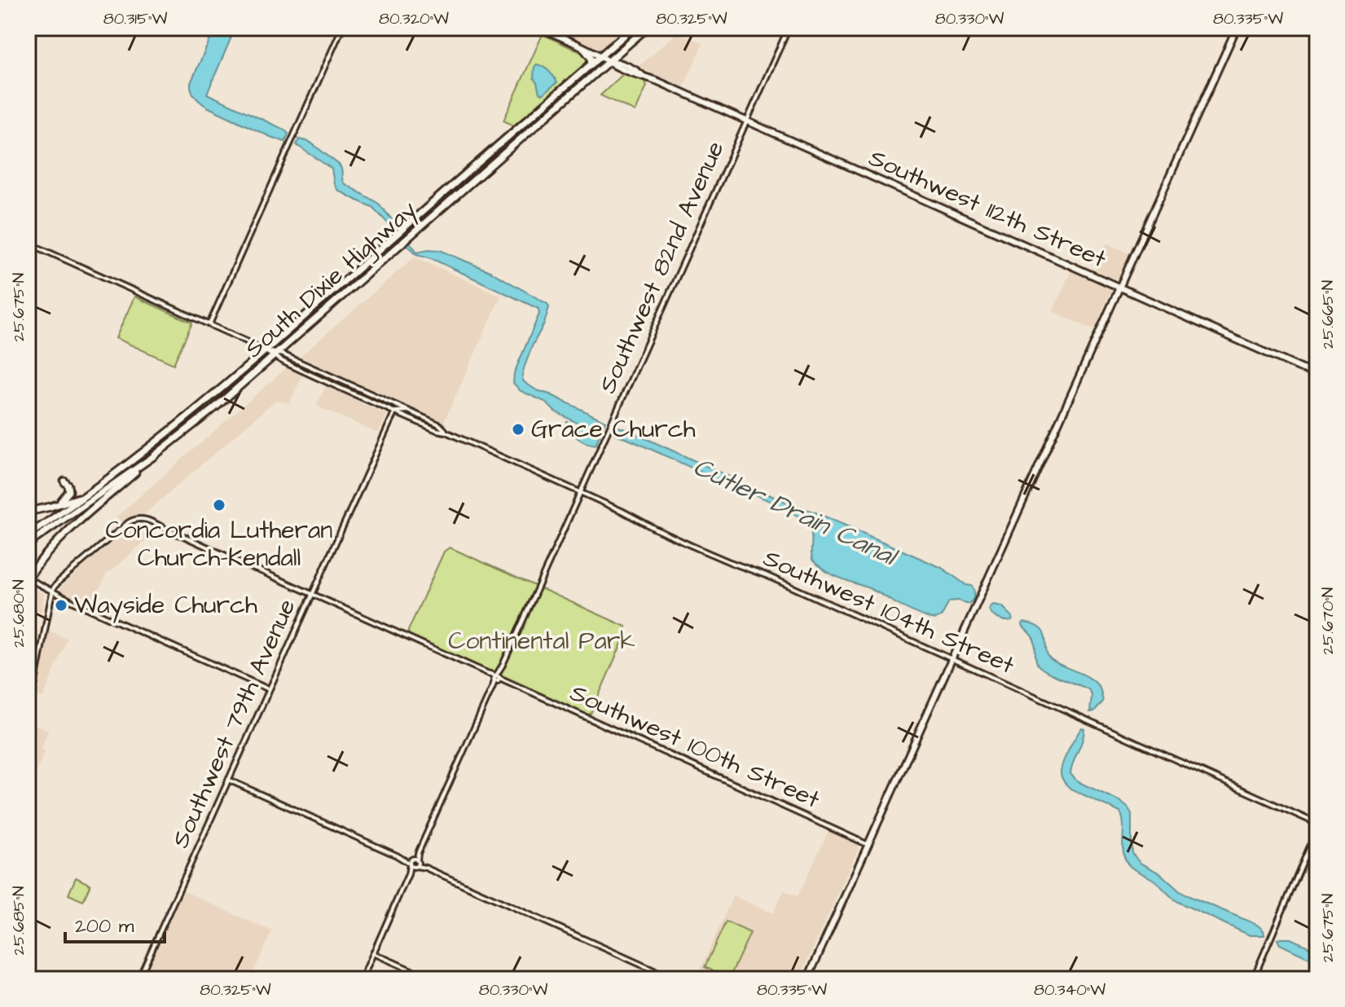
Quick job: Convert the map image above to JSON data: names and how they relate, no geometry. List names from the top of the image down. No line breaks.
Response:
{"streets":{"highway":["South Dixie Highway"],"main road":["Southwest 112th Street"],"street":["Southwest 82nd Avenue","Southwest 104th Street","Southwest 79th Avenue","Southwest 100th Street"]},"crossings":[["Southwest 112th Street","Southwest 82nd Avenue"],["Southwest 112th Street","South Dixie Highway"],["Southwest 82nd Avenue","Southwest 104th Street"],["Southwest 82nd Avenue","Southwest 100th Street"],["South Dixie Highway","Southwest 104th Street"],["Southwest 104th Street","Southwest 79th Avenue"],["Southwest 79th Avenue","Southwest 100th Street"]],"water":["Cutler Drain Canal"],"parks":["Continental Park"],"places":["Grace Church","Concordia Lutheran Church-Kendall","Wayside Church"],"scale_bar":"200 m","coordinates":["80.315°W","80.320°W","80.325°W","80.330°W","80.335°W","25.675°N","25.665°N","25.680°N","25.670°N","25.685°N","80.340°W"]}
